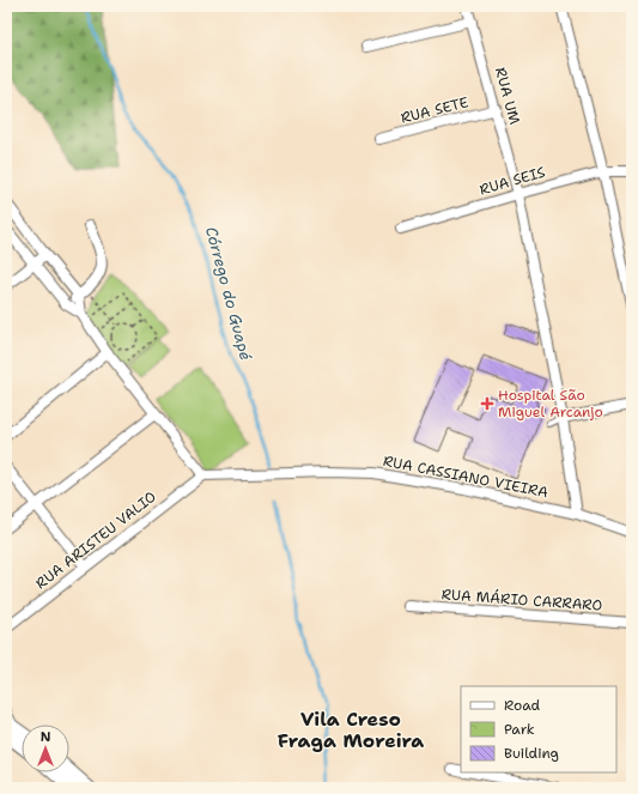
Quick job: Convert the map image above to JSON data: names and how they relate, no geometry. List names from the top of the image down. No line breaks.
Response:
{"streets":{"street":["RUA UM","RUA SETE","RUA SEIS","RUA CASSIANO VIEIRA","RUA ARISTEU VALIO","RUA MÁRIO CARRARO"]},"crossings":[["RUA UM","RUA SETE"],["RUA UM","RUA SEIS"],["RUA UM","RUA CASSIANO VIEIRA"],["RUA CASSIANO VIEIRA","RUA ARISTEU VALIO"]],"districts":["Vila Creso Fraga Moreira"],"water":["Córrego do Guapé"],"places":{"health":["Hospital São Miguel Arcanjo"]},"legend":["Road","Park","Building"],"north":"top"}
